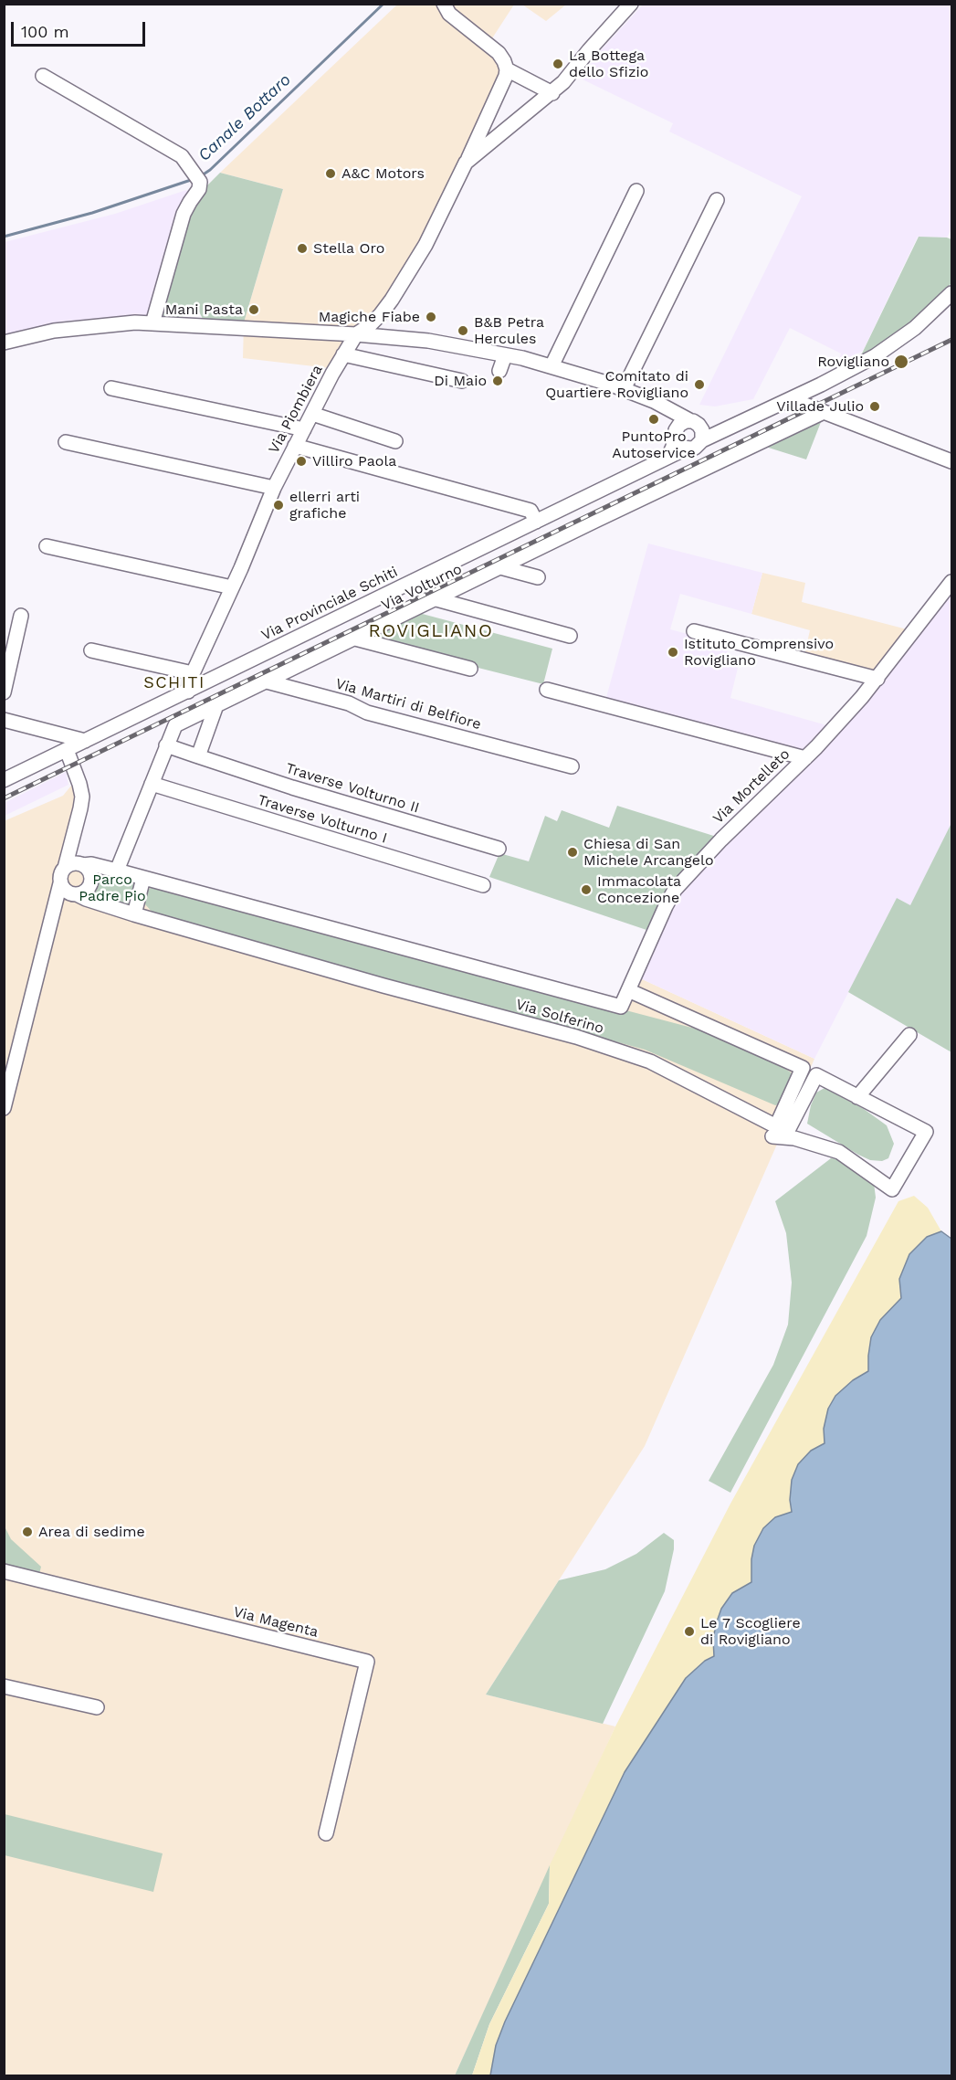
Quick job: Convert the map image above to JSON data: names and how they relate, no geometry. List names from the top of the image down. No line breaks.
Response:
{"streets":{"street":["Via Piombiera","Via Volturno","Via Provinciale Schiti","Via Martiri di Belfiore","Via Mortelleto","Traverse Volturno II","Traverse Volturno I","Via Solferino","Via Magenta"]},"crossings":[["Via Piombiera","Via Provinciale Schiti"],["Via Volturno","Via Martiri di Belfiore"],["Via Volturno","Traverse Volturno II"],["Via Volturno","Traverse Volturno I"],["Via Volturno","Via Solferino"],["Via Mortelleto","Via Solferino"]],"districts":["ROVIGLIANO","SCHITI"],"water":["Canale Bottaro"],"parks":["Parco Padre Pio"],"places":["La Bottega dello Sfizio","A&C Motors","Stella Oro","Mani Pasta","Magiche Fiabe","B&B Petra Hercules","Rovigliano","Di Maio","Comitato di Quartiere Rovigliano","Villade Julio","PuntoPro Autoservice","Villiro Paola","ellerri arti grafiche","Istituto Comprensivo Rovigliano","Chiesa di San Michele Arcangelo","Immacolata Concezione","Area di sedime","Le 7 Scogliere di Rovigliano"],"scale_bar":"100 m"}
